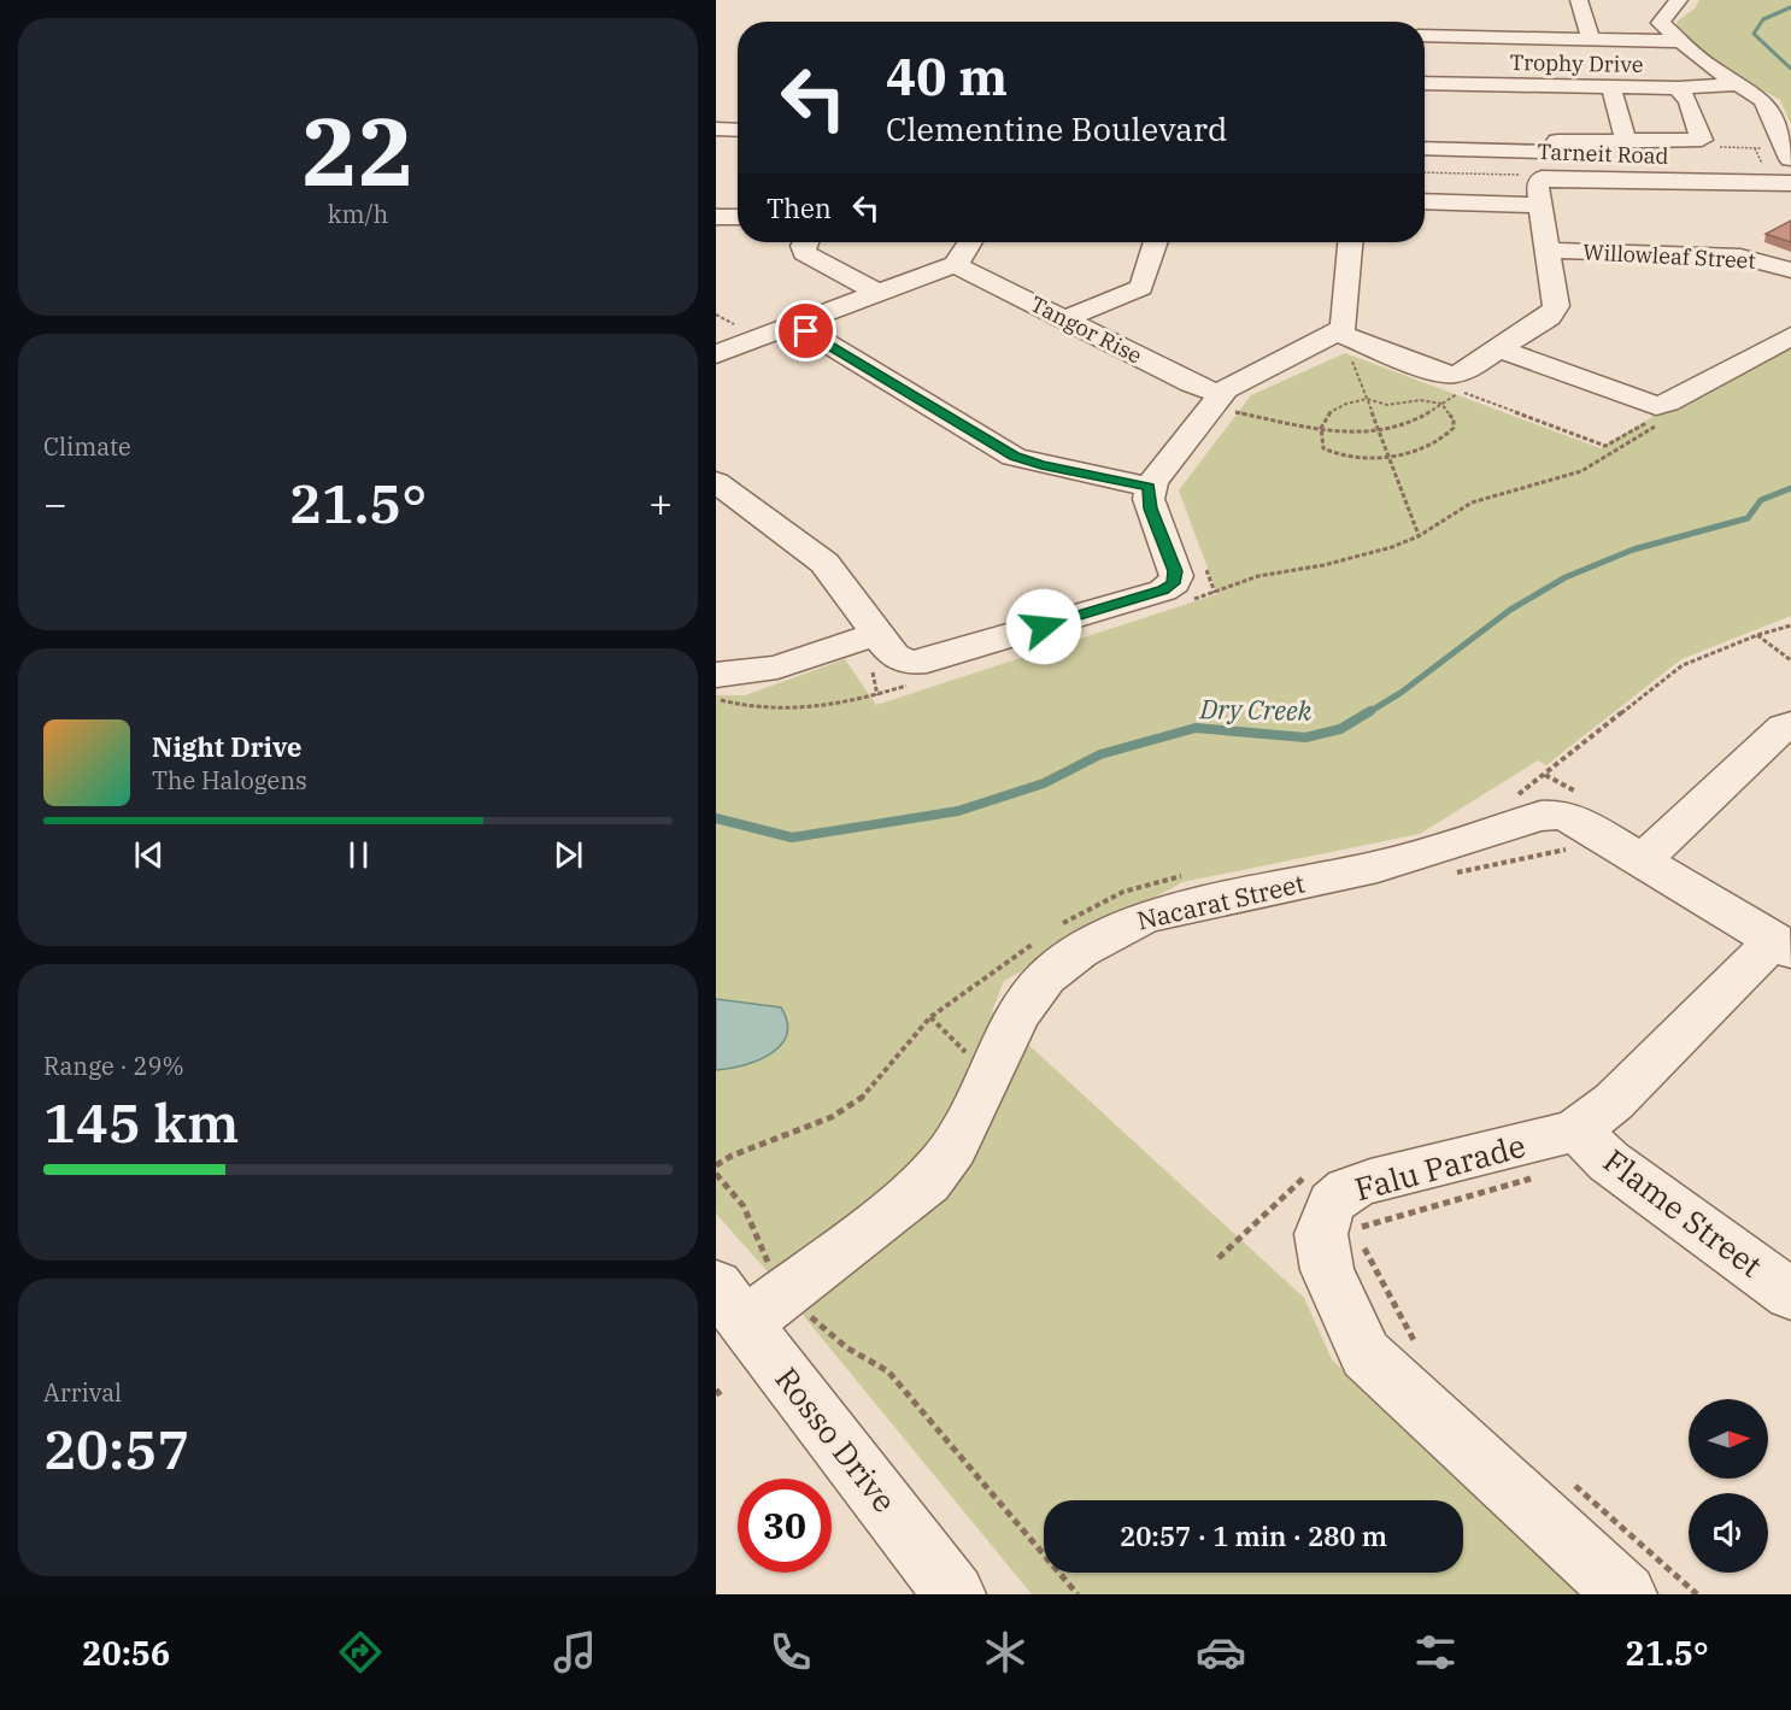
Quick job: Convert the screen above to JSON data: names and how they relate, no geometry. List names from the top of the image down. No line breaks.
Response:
{"streets":{"street":["Trophy Drive","Tarneit Road","Willowleaf Street","Tangor Rise","Nacarat Street","Falu Parade","Flame Street","Rosso Drive"]},"crossings":[["Nacarat Street","Falu Parade"],["Nacarat Street","Rosso Drive"],["Falu Parade","Flame Street"]],"water":["Dry Creek"],"north":"right","page":{"tile":[["22","km/h"],"Climate",["Range · 29%","145 km"],["Arrival","20:57"]],"turn":["40 m","Clementine Boulevard"],"then":"Then","heat":["−","21.5°","+"],"song":["Night Drive","The Halogens"],"limit":"30","trip":"20:57 · 1 min · 280 m","tabs":["20:56","21.5°"]}}
